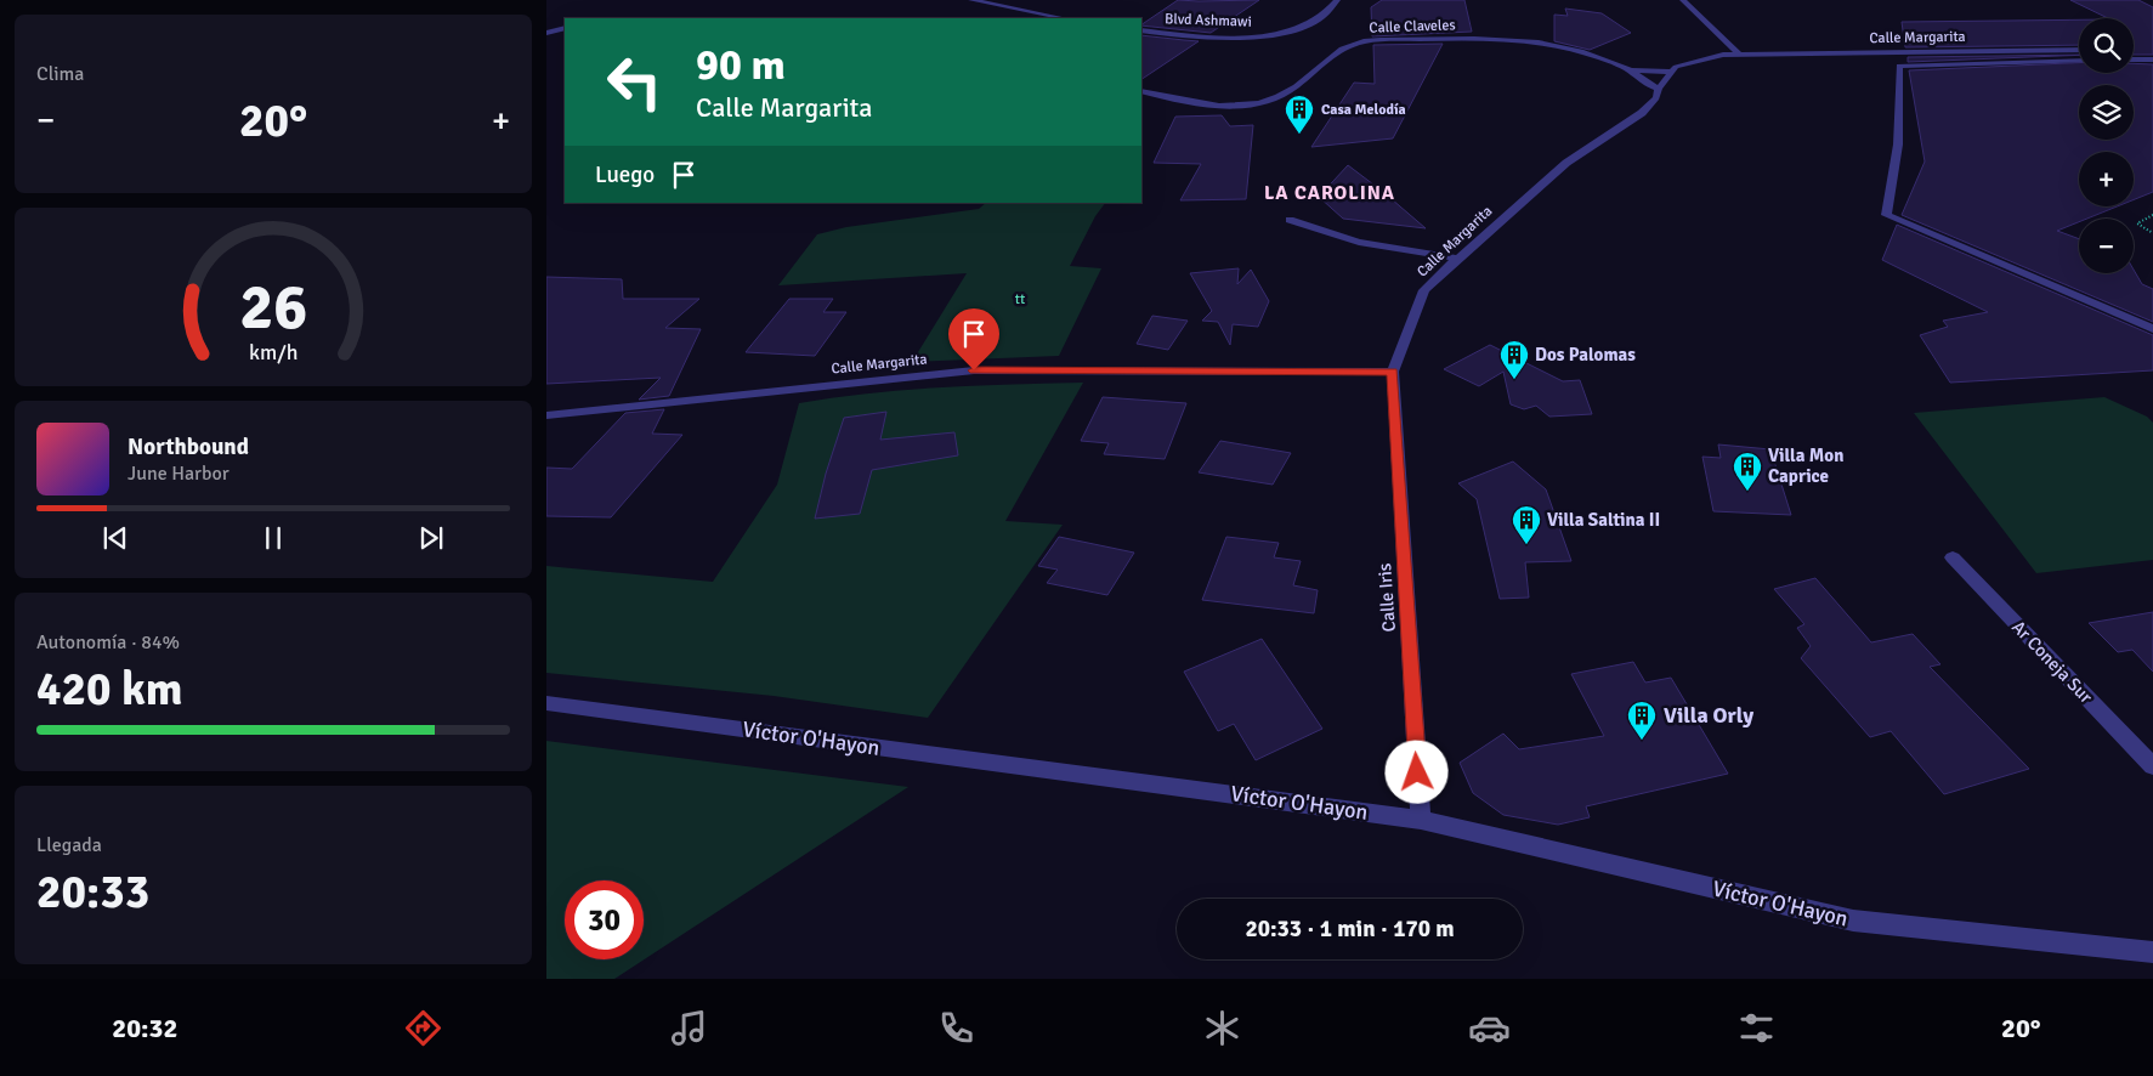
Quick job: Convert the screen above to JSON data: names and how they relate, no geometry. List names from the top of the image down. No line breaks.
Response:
{"streets":{"street":["Blvd Ashmawi","Calle Claveles","Calle Margarita","Calle Iris","Ar Coneja Sur","Víctor O'Hayon"]},"crossings":[["Calle Claveles","Calle Margarita"],["Calle Margarita","Calle Iris"],["Calle Iris","Víctor O'Hayon"]],"districts":["LA CAROLINA"],"parks":["tt"],"places":{"building":["Casa Melodía","Dos Palomas","Villa Mon Caprice","Villa Saltina II","Villa Orly"]},"page":{"tile":["Clima",["Autonomía · 84%","420 km"],["Llegada","20:33"]],"map_buttons":["+","−"],"turn":["90 m","Calle Margarita"],"heat":["−","20°","+"],"then":"Luego","song":["Northbound","June Harbor"],"limit":"30","trip":"20:33 · 1 min · 170 m","tabs":["20:32","20°"],"gauge":["26","km/h"]}}
